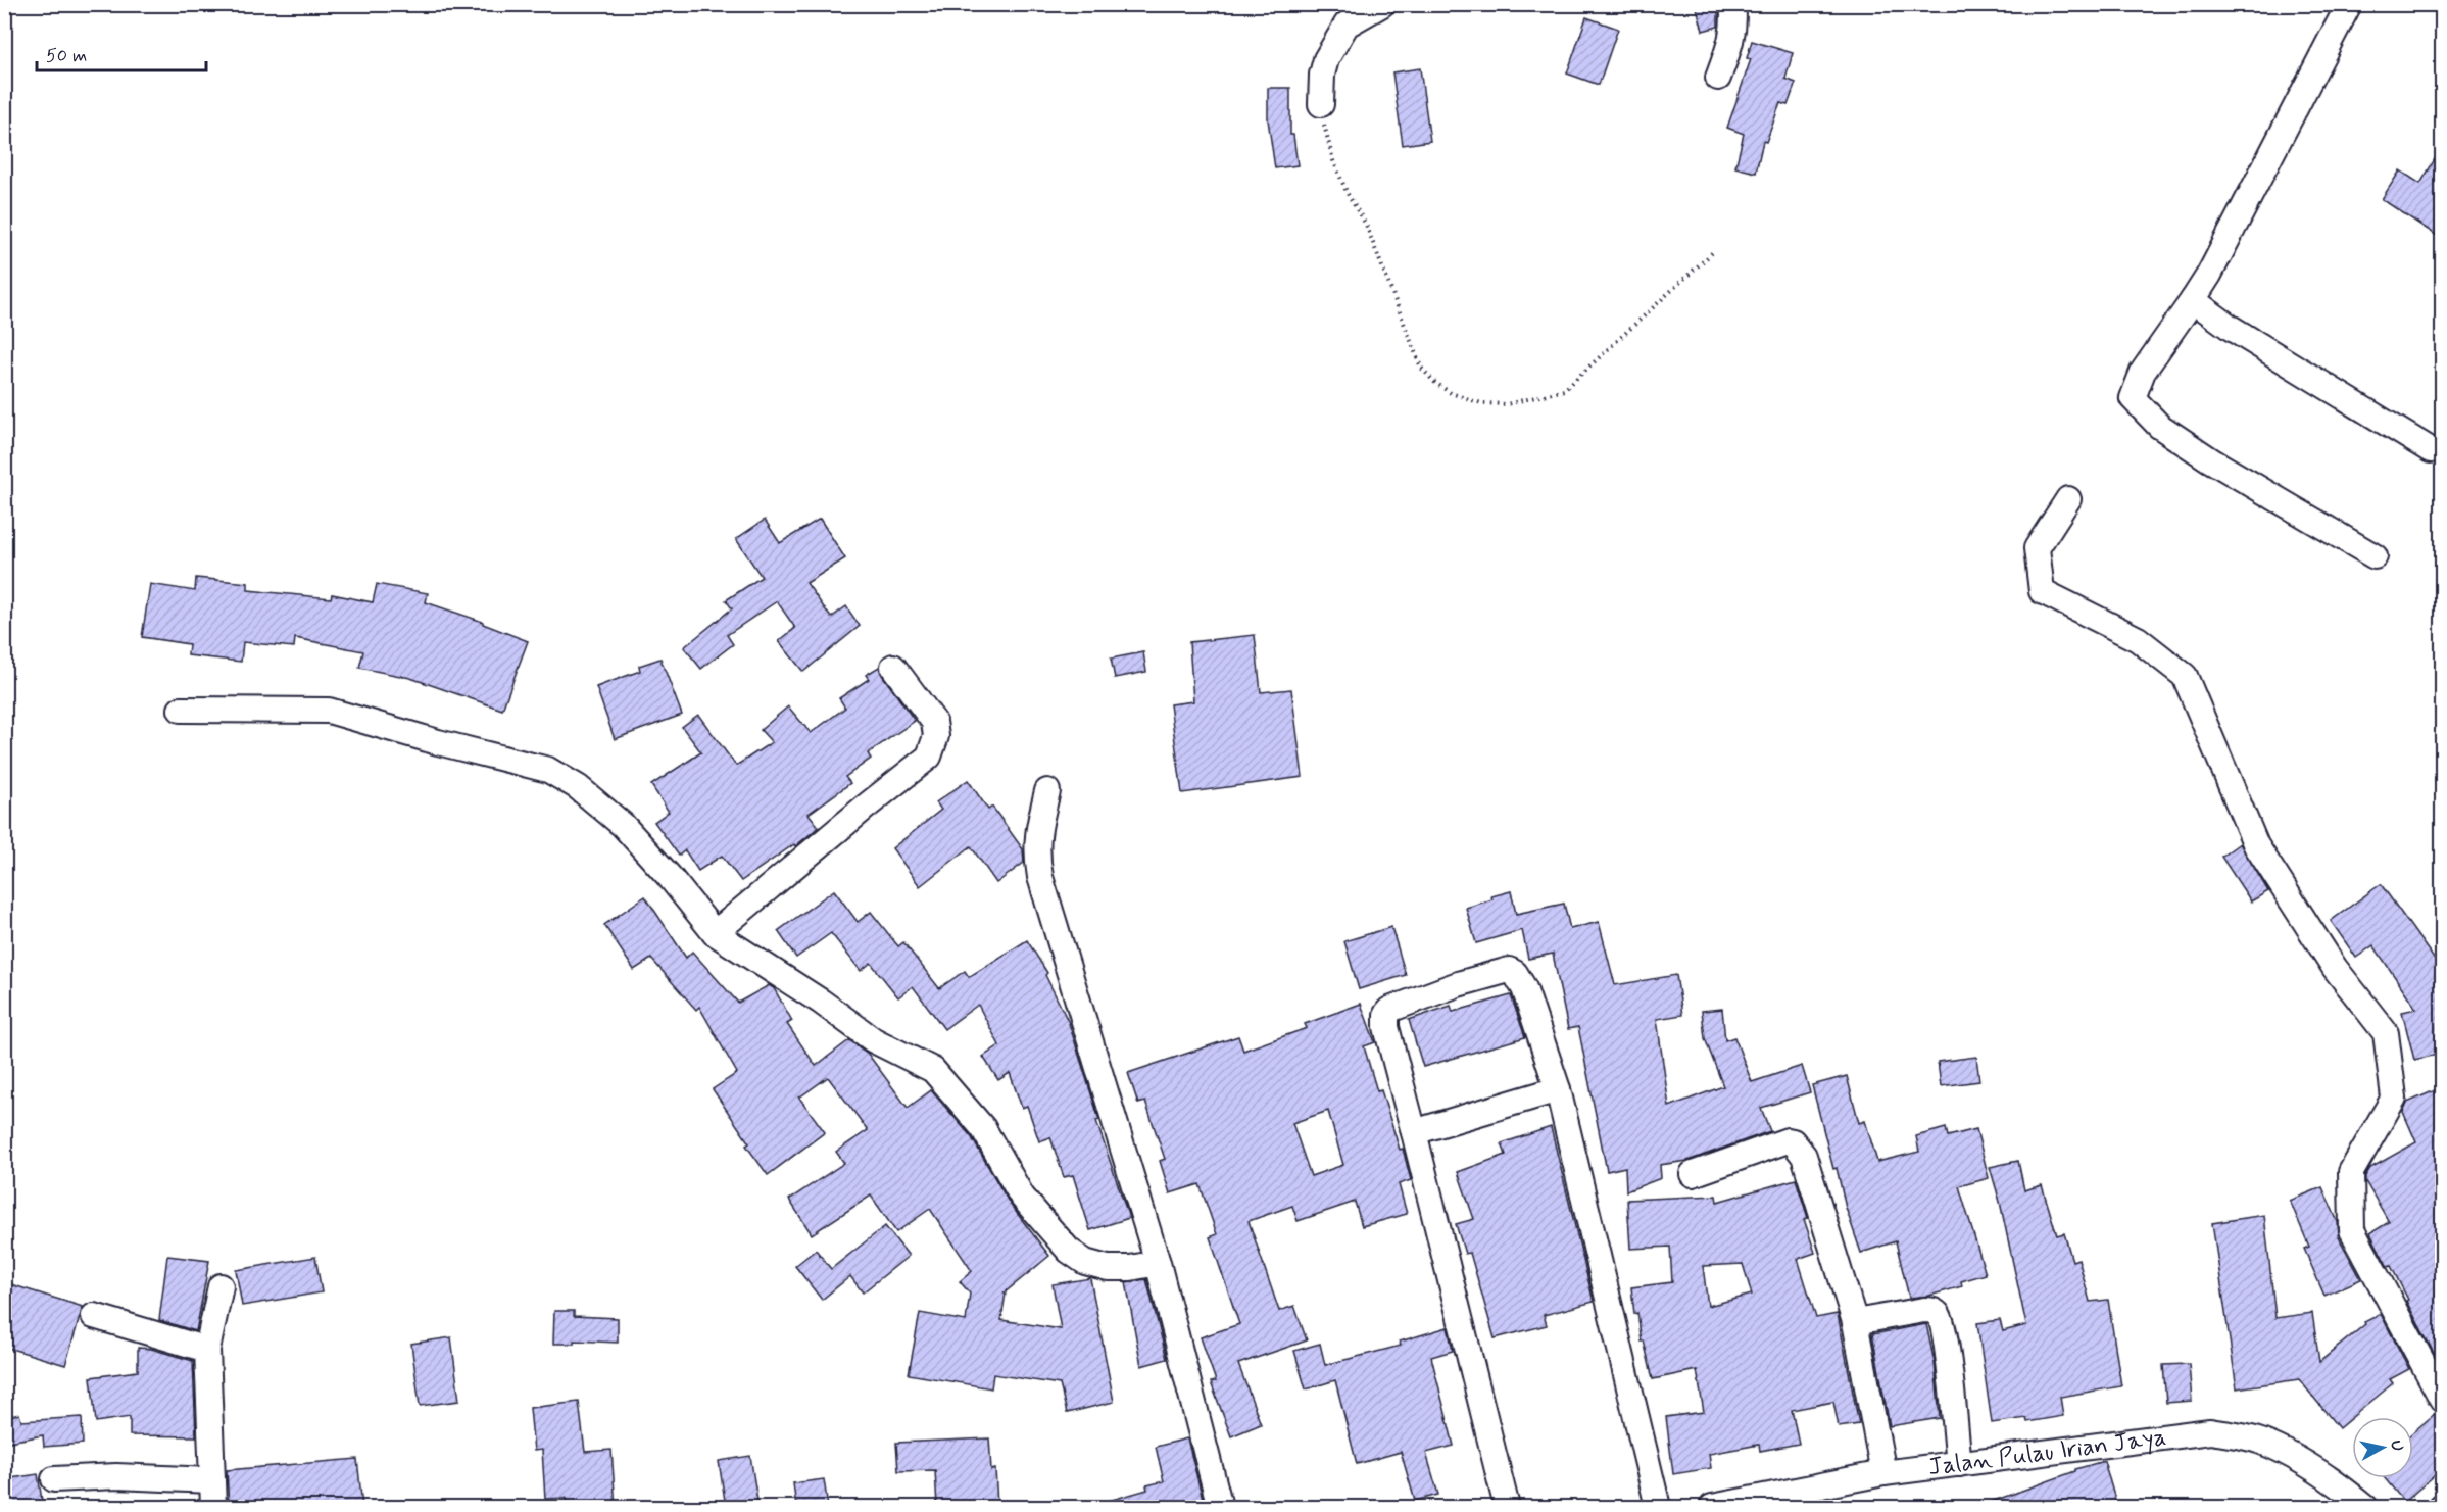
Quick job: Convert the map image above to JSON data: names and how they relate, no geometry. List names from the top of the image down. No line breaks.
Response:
{"streets":{"street":["Jalan Pulau Irian Jaya"]},"scale_bar":"50 m","north":"right"}
